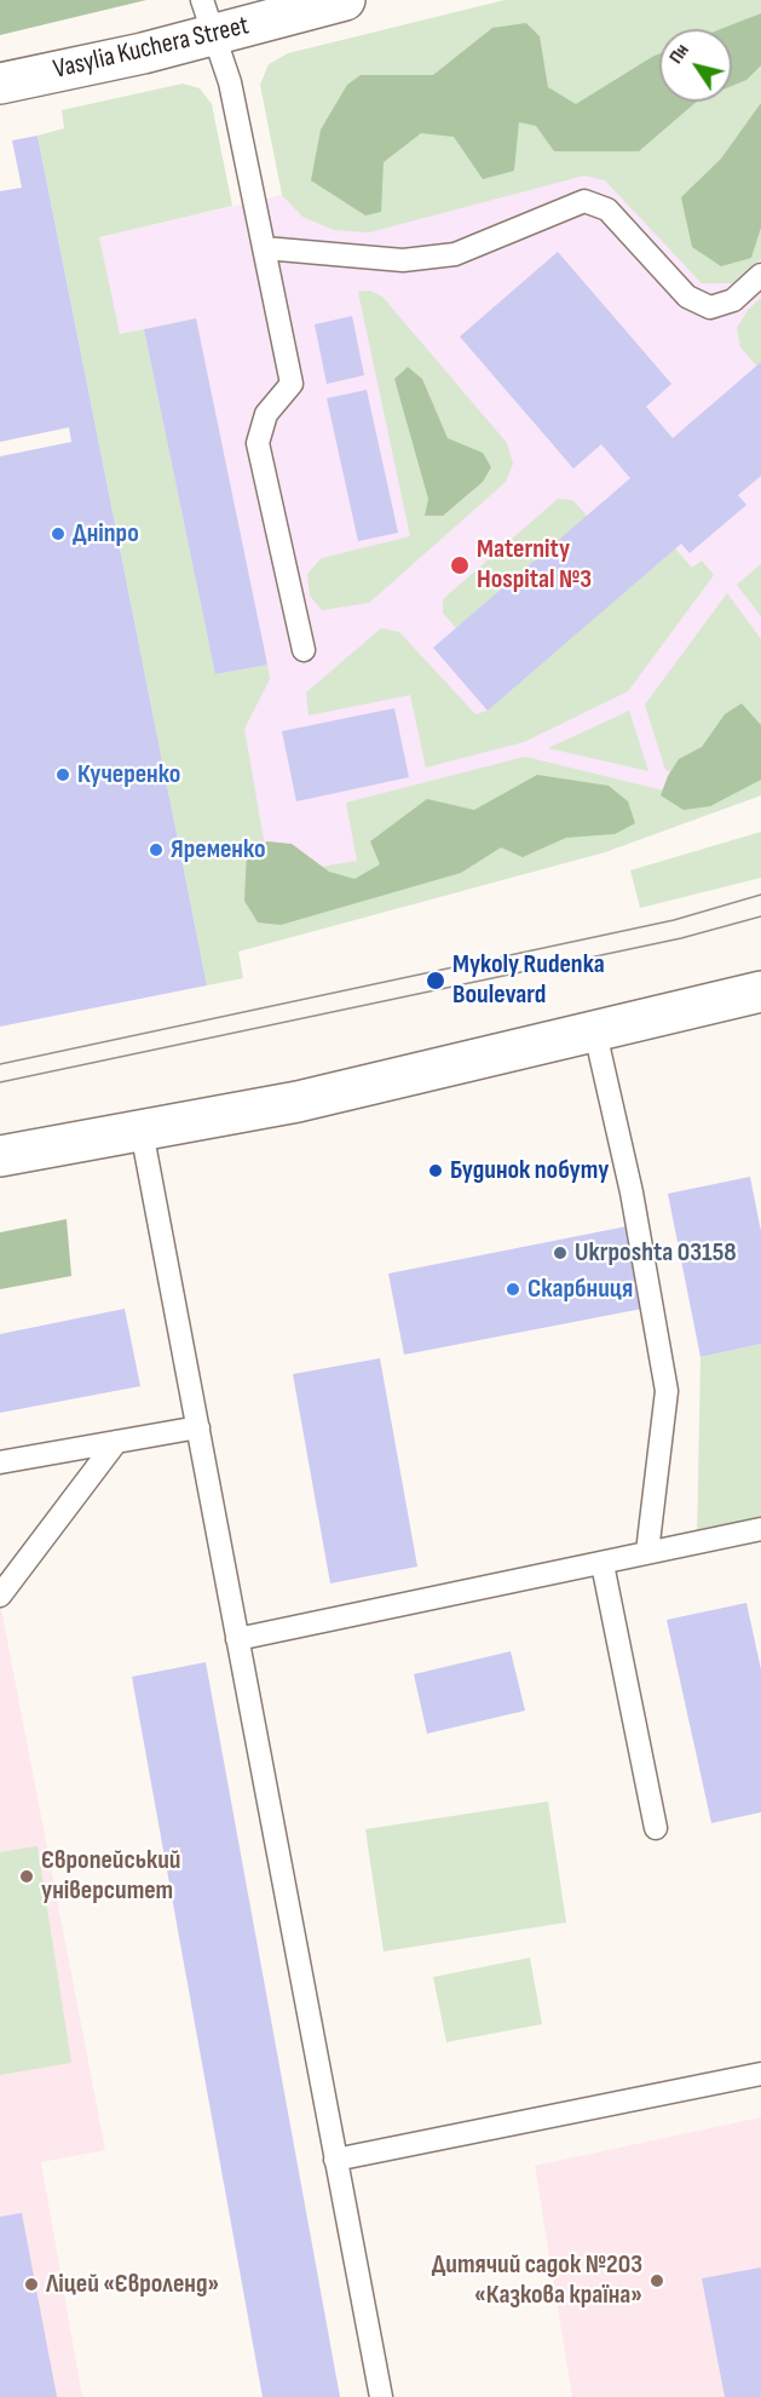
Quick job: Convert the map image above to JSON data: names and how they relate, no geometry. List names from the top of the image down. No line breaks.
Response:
{"streets":{"street":["Vasylia Kuchera Street"]},"places":["Дніпро","Maternity Hospital №3","Кучеренко","Яременко","Mykoly Rudenka Boulevard","Будинок побуту","Ukrposhta 03158","Скарбниця","Європейський університет","Дитячий садок №203 «Казкова країна»","Ліцей «Євроленд»"],"north":"top left"}
